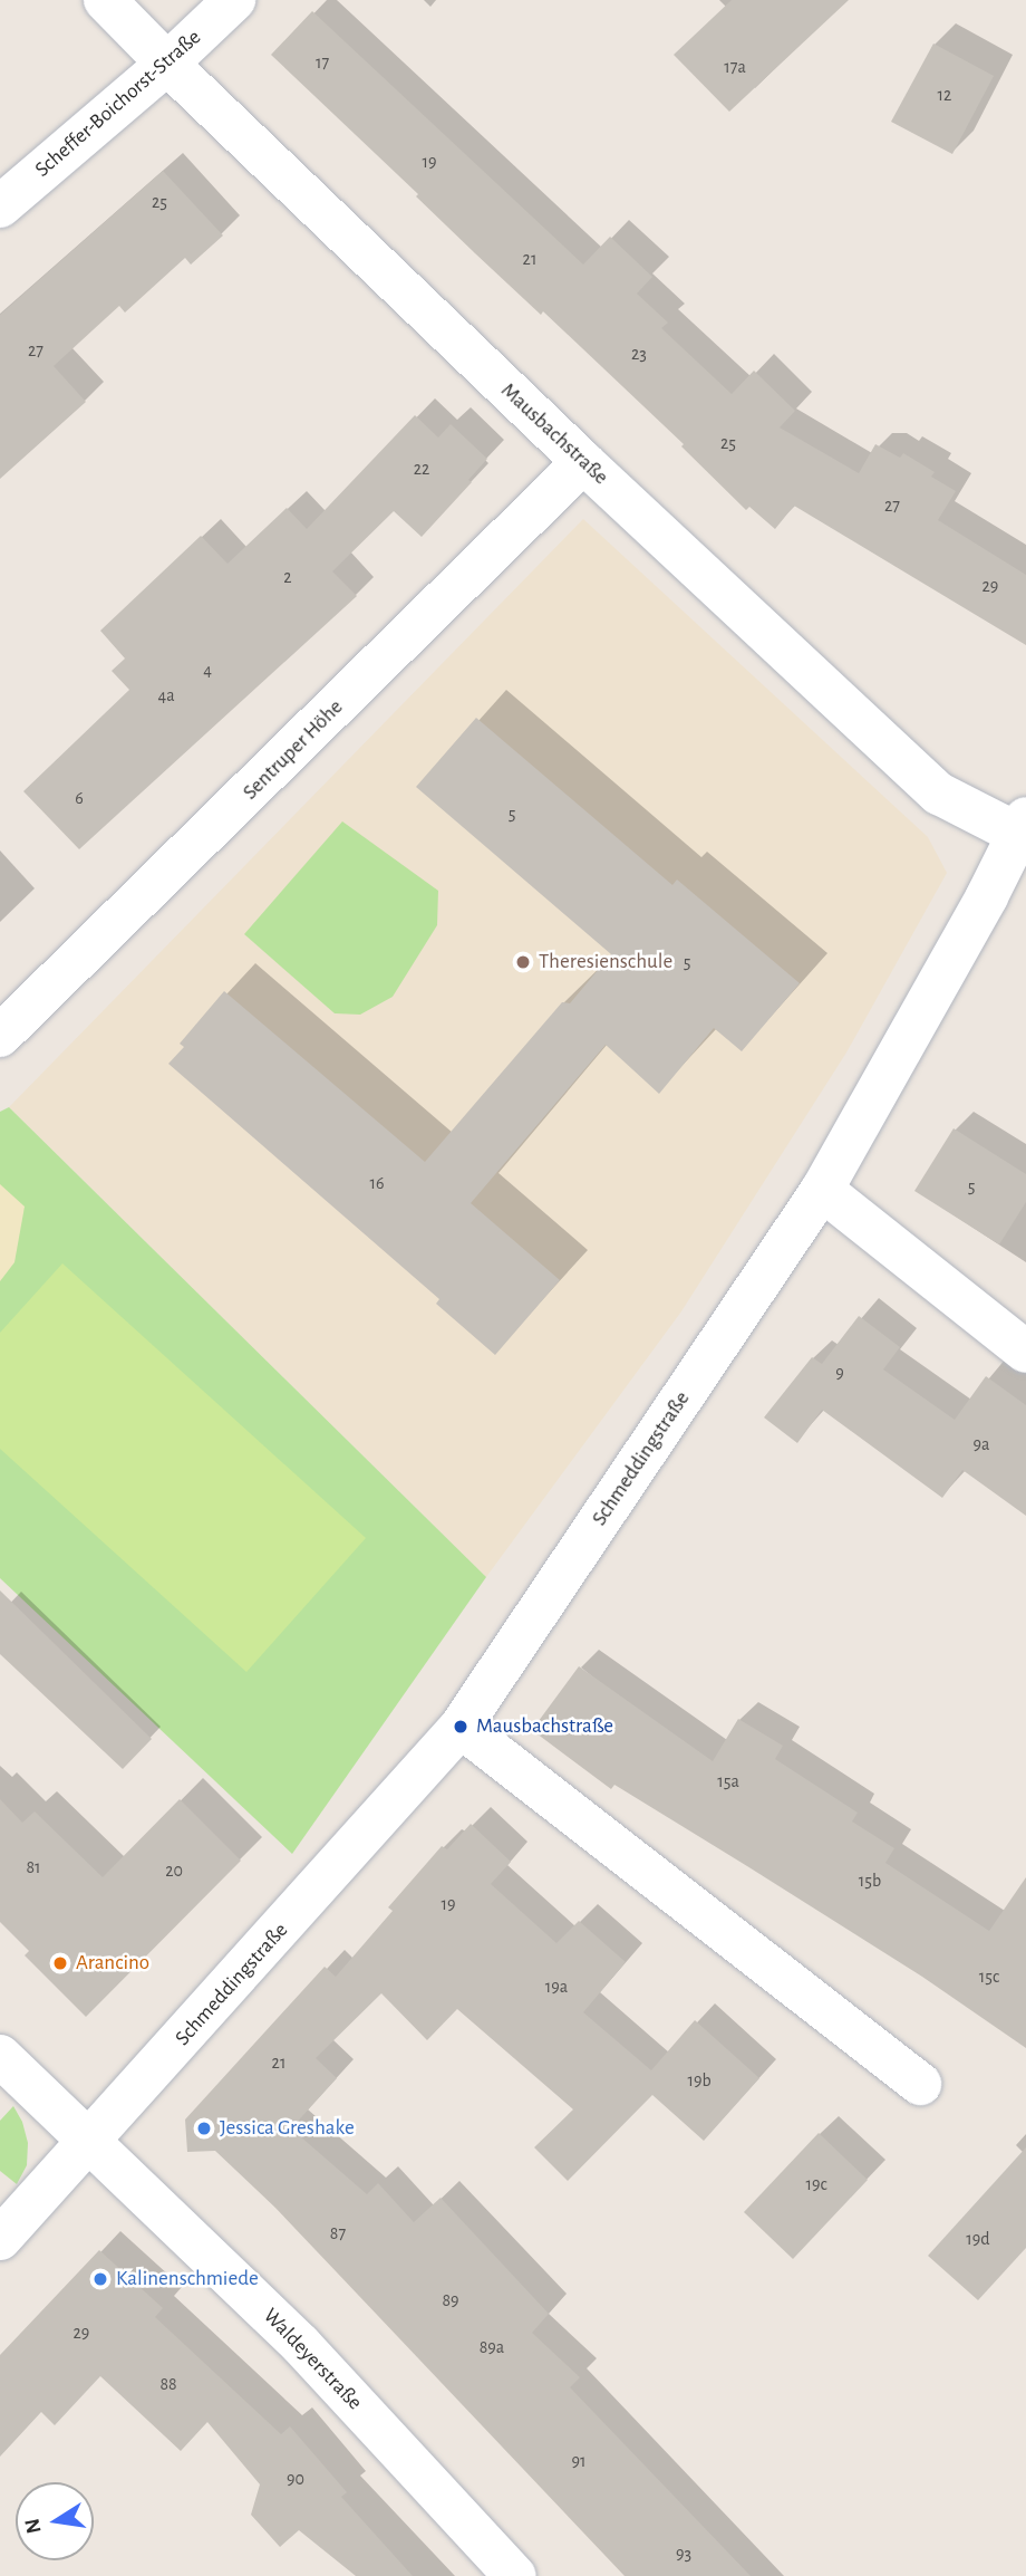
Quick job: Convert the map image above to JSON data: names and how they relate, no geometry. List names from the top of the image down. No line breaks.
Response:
{"streets":{"street":["Scheffer-Boichorst-Straße","Mausbachstraße","Sentruper Höhe","Schmeddingstraße","Waldeyerstraße"]},"crossings":[["Scheffer-Boichorst-Straße","Mausbachstraße"],["Mausbachstraße","Sentruper Höhe"],["Mausbachstraße","Schmeddingstraße"],["Schmeddingstraße","Waldeyerstraße"]],"places":["Theresienschule","Mausbachstraße","Arancino","Jessica Greshake","Kalinenschmiede"],"house_numbers":["17","17a","12","19","25","21","27","23","25","22","27","2","29","4","4a","6","5","5","16","5","9","9a","15a","81","20","15b","19","15c","19a","21","19b","19c","87","19d","89","29","89a","88","91","90","93"],"north":"left"}
